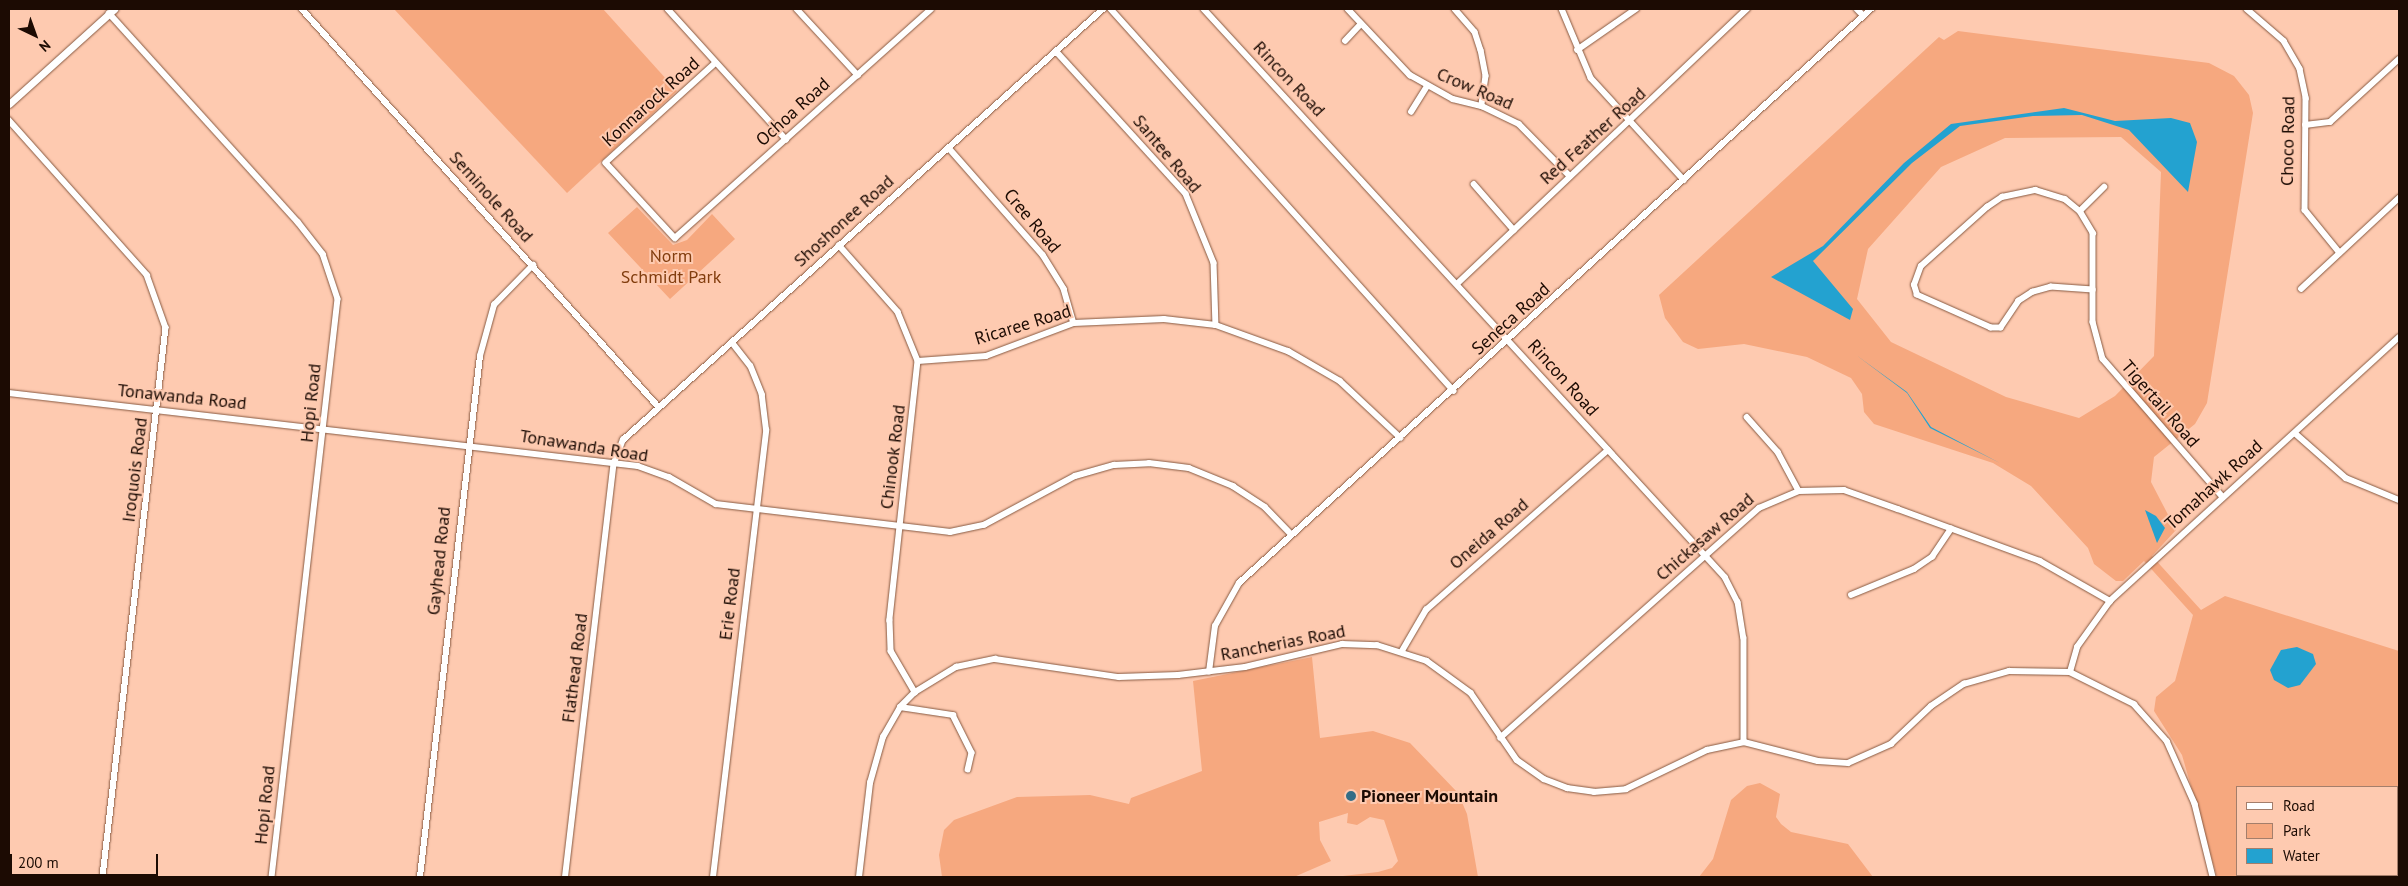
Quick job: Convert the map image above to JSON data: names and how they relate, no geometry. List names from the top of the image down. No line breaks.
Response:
{"streets":{"street":["Rincon Road","Crow Road","Konnarock Road","Ochoa Road","Red Feather Road","Choco Road","Santee Road","Seminole Road","Shoshonee Road","Cree Road","Seneca Road","Ricaree Road","Tonawanda Road","Hopi Road","Tigertail Road","Chinook Road","Iroquois Road","Tomahawk Road","Oneida Road","Chickasaw Road","Gayhead Road","Erie Road","Rancherias Road","Flathead Road"]},"crossings":[["Rincon Road","Red Feather Road"],["Rincon Road","Seneca Road"],["Rincon Road","Oneida Road"],["Rincon Road","Chickasaw Road"],["Rincon Road","Rancherias Road"],["Crow Road","Red Feather Road"],["Konnarock Road","Ochoa Road"],["Santee Road","Shoshonee Road"],["Santee Road","Ricaree Road"],["Seminole Road","Shoshonee Road"],["Seminole Road","Gayhead Road"],["Shoshonee Road","Cree Road"],["Shoshonee Road","Tonawanda Road"],["Shoshonee Road","Chinook Road"],["Shoshonee Road","Erie Road"],["Shoshonee Road","Flathead Road"],["Cree Road","Ricaree Road"],["Seneca Road","Ricaree Road"],["Seneca Road","Tonawanda Road"],["Seneca Road","Rancherias Road"],["Ricaree Road","Chinook Road"],["Tonawanda Road","Hopi Road"],["Tonawanda Road","Chinook Road"],["Tonawanda Road","Iroquois Road"],["Tonawanda Road","Gayhead Road"],["Tonawanda Road","Erie Road"],["Tonawanda Road","Flathead Road"],["Tigertail Road","Tomahawk Road"],["Chinook Road","Rancherias Road"],["Tomahawk Road","Chickasaw Road"],["Tomahawk Road","Rancherias Road"],["Oneida Road","Rancherias Road"],["Chickasaw Road","Rancherias Road"]],"parks":["Norm Schmidt Park"],"places":["Pioneer Mountain"],"legend":["Road","Park","Water"],"scale_bar":"200 m","north":"bottom right"}
